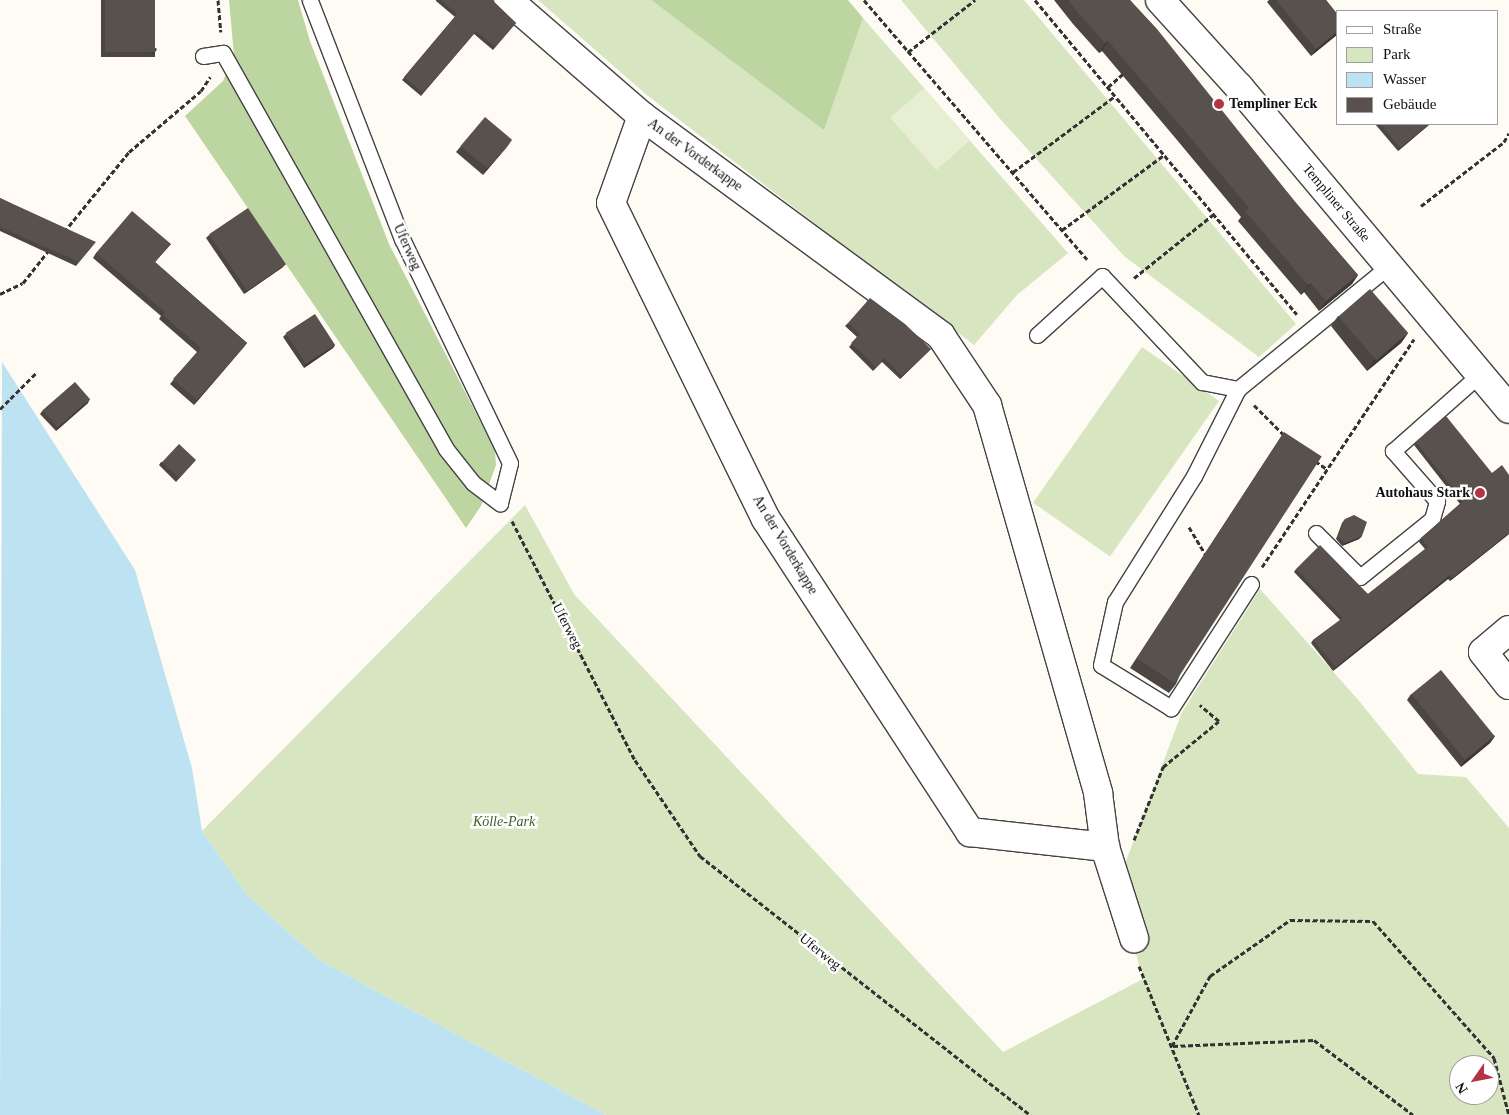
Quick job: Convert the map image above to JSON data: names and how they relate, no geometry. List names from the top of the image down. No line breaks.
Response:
{"streets":{"street":["An der Vorderkappe","Templiner Straße"],"lane":["Uferweg"]},"parks":["Kölle-Park"],"places":["Templiner Eck","Autohaus Stark"],"legend":["Straße","Park","Wasser","Gebäude"],"north":"bottom left"}
